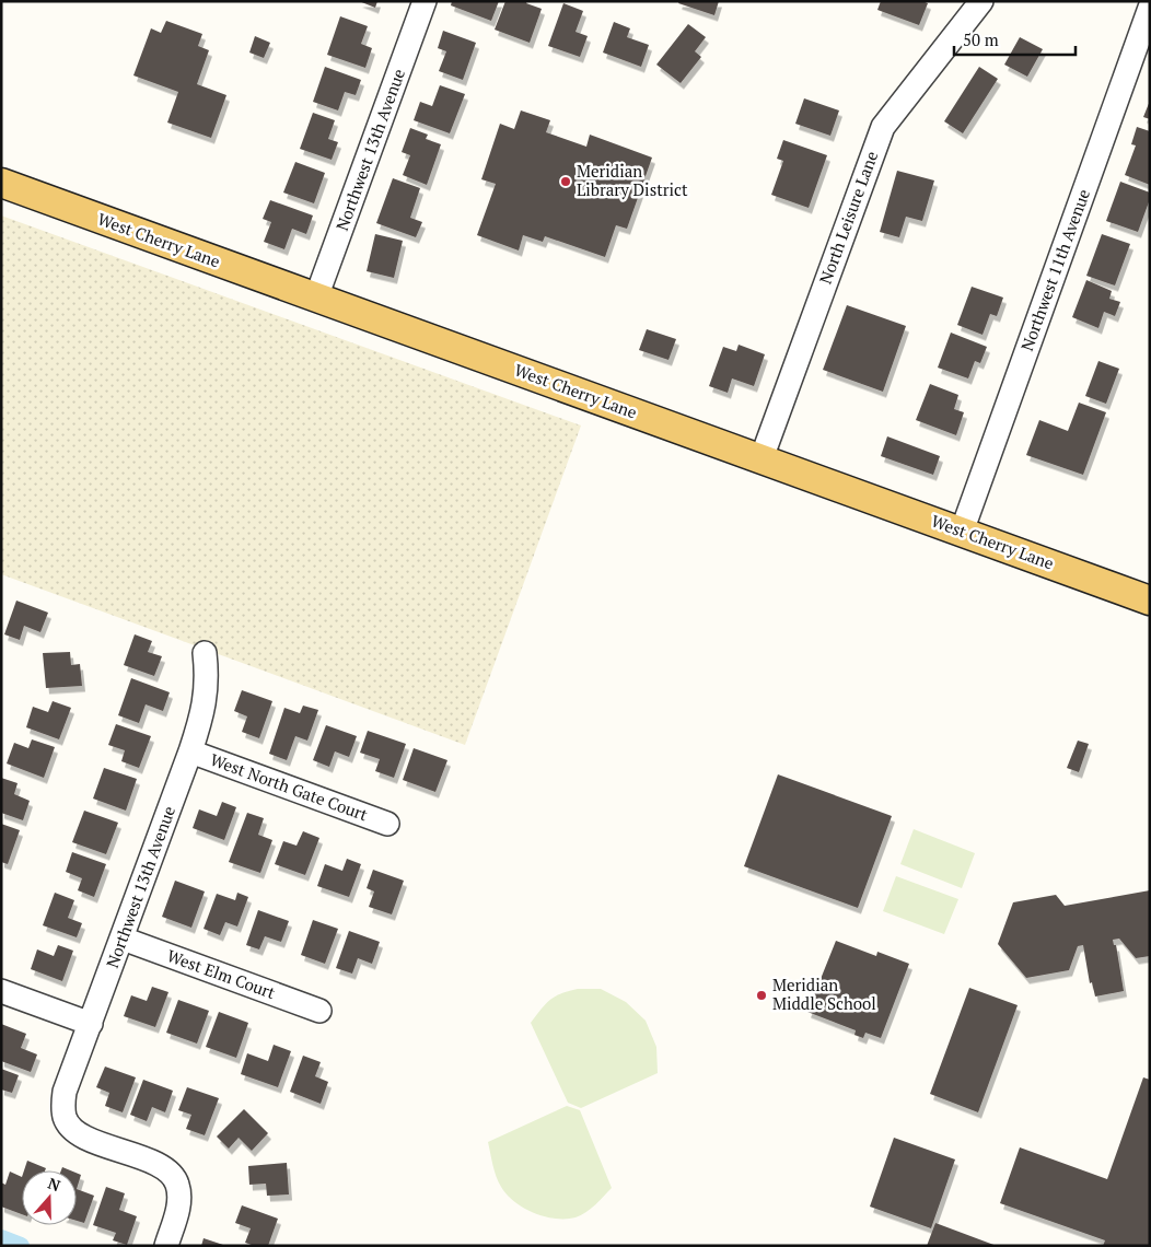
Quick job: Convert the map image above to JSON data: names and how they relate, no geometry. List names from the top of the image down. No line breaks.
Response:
{"streets":{"main road":["West Cherry Lane"],"street":["Northwest 13th Avenue","North Leisure Lane","Northwest 11th Avenue","West North Gate Court","West Elm Court"]},"crossings":[["Northwest 13th Avenue","West Cherry Lane"],["Northwest 13th Avenue","West North Gate Court"],["Northwest 13th Avenue","West Elm Court"],["North Leisure Lane","West Cherry Lane"],["West Cherry Lane","Northwest 11th Avenue"]],"places":["Meridian Library District","Meridian Middle School"],"scale_bar":"50 m","north":"top"}
